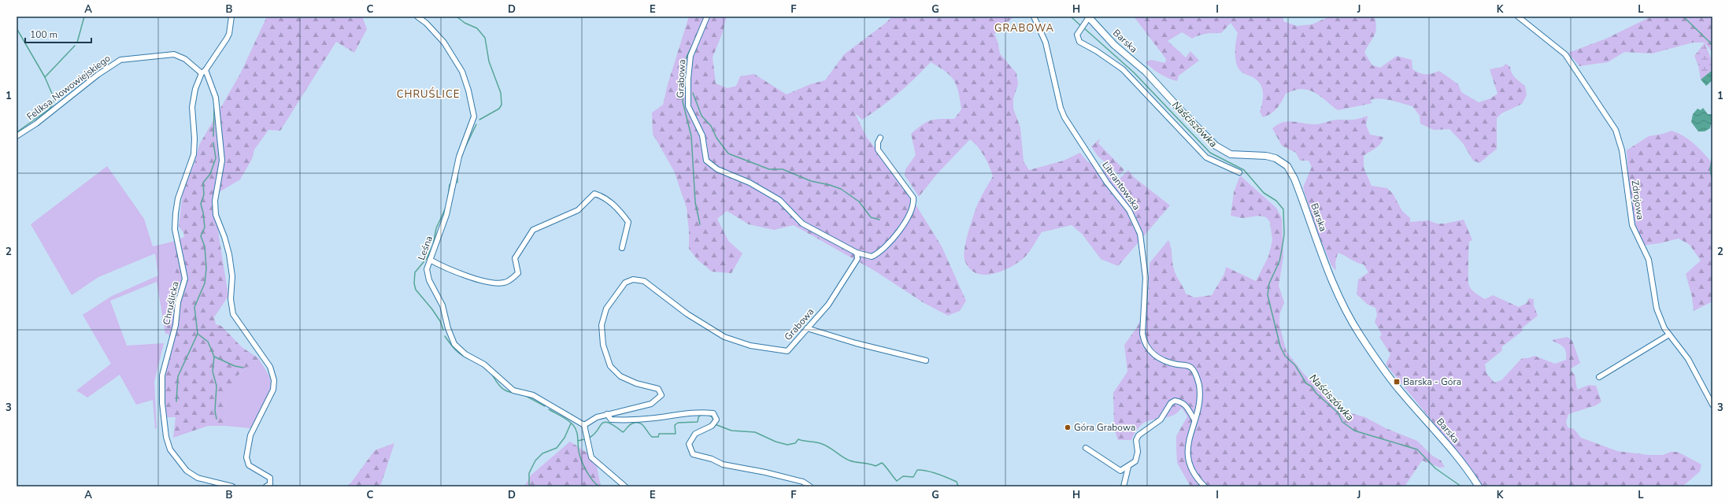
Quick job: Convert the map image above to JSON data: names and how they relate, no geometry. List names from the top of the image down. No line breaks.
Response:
{"streets":{"street":["Barska","Grabowa","Feliksa Nowowiejskiego","Librantowska","Zdrojowa","Leśna","Chruślicka"]},"crossings":[["Grabowa","Leśna"],["Feliksa Nowowiejskiego","Chruślicka"]],"districts":["GRABOWA","CHRUŚLICE"],"water":["Naściszówka"],"places":{"transit":["Barska - Góra"],"other":["Góra Grabowa"]},"scale_bar":"100 m","grid":{"columns":["A","B","C","D","E","F","G","H","I","J","K","L"],"rows":["1","2","3"]}}
